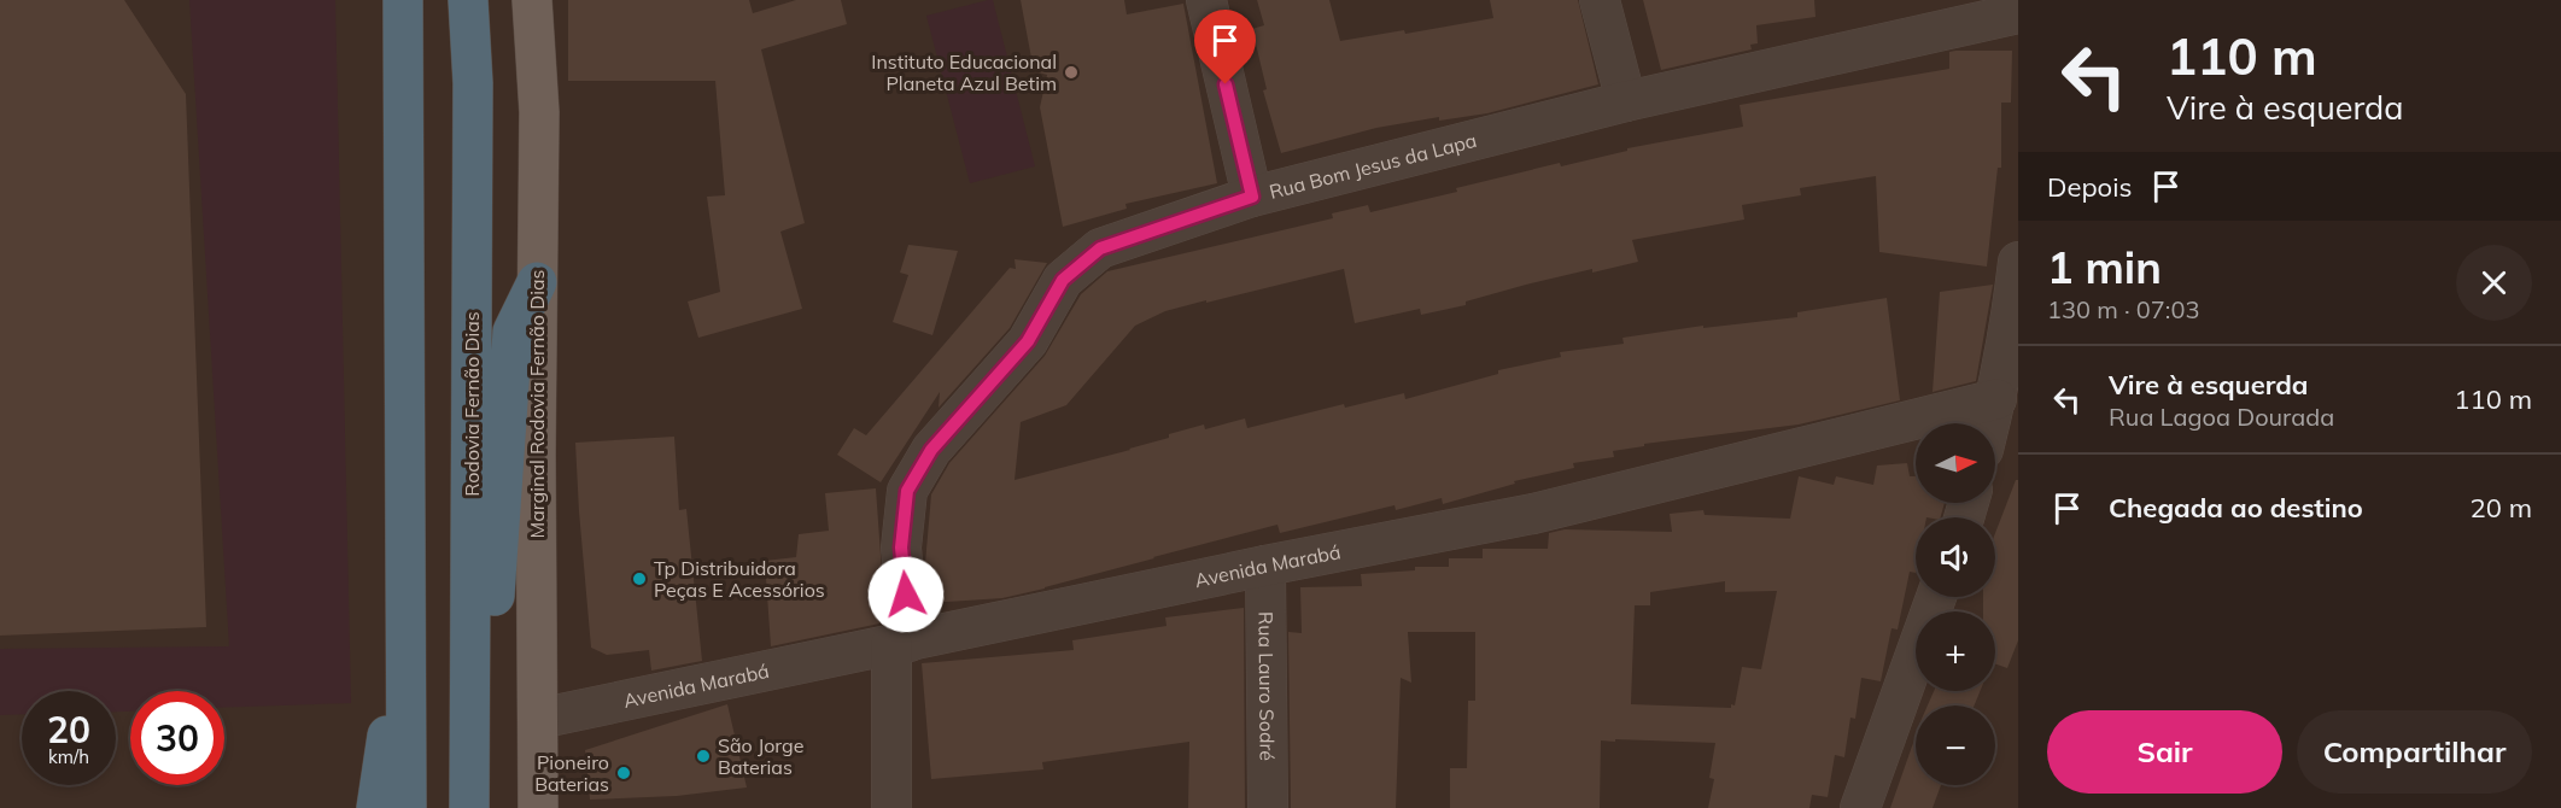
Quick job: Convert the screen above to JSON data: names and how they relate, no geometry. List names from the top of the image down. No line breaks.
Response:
{"streets":{"highway":["Rodovia Fernão Dias"],"main road":["Marginal Rodovia Fernão Dias"],"street":["Rua Bom Jesus da Lapa","Avenida Marabá","Rua Lauro Sodré"]},"crossings":[["Rua Bom Jesus da Lapa","Avenida Marabá"],["Marginal Rodovia Fernão Dias","Avenida Marabá"],["Avenida Marabá","Rua Lauro Sodré"]],"places":["Instituto Educacional Planeta Azul Betim","Tp Distribuidora Peças E Acessórios","São Jorge Baterias","Pioneiro Baterias"],"north":"right","page":{"turn":["110 m","Vire à esquerda"],"then":"Depois","heading":["1 min","130 m · 07:03"],"list":[{"name":"Vire à esquerda","note":"Rua Lagoa Dourada","value":"110 m"},{"name":"Chegada ao destino","value":"20 m"}],"map_buttons":["+","−"],"speed":"20 km/h","limit":"30","buttons":["Sair","Compartilhar"]}}
